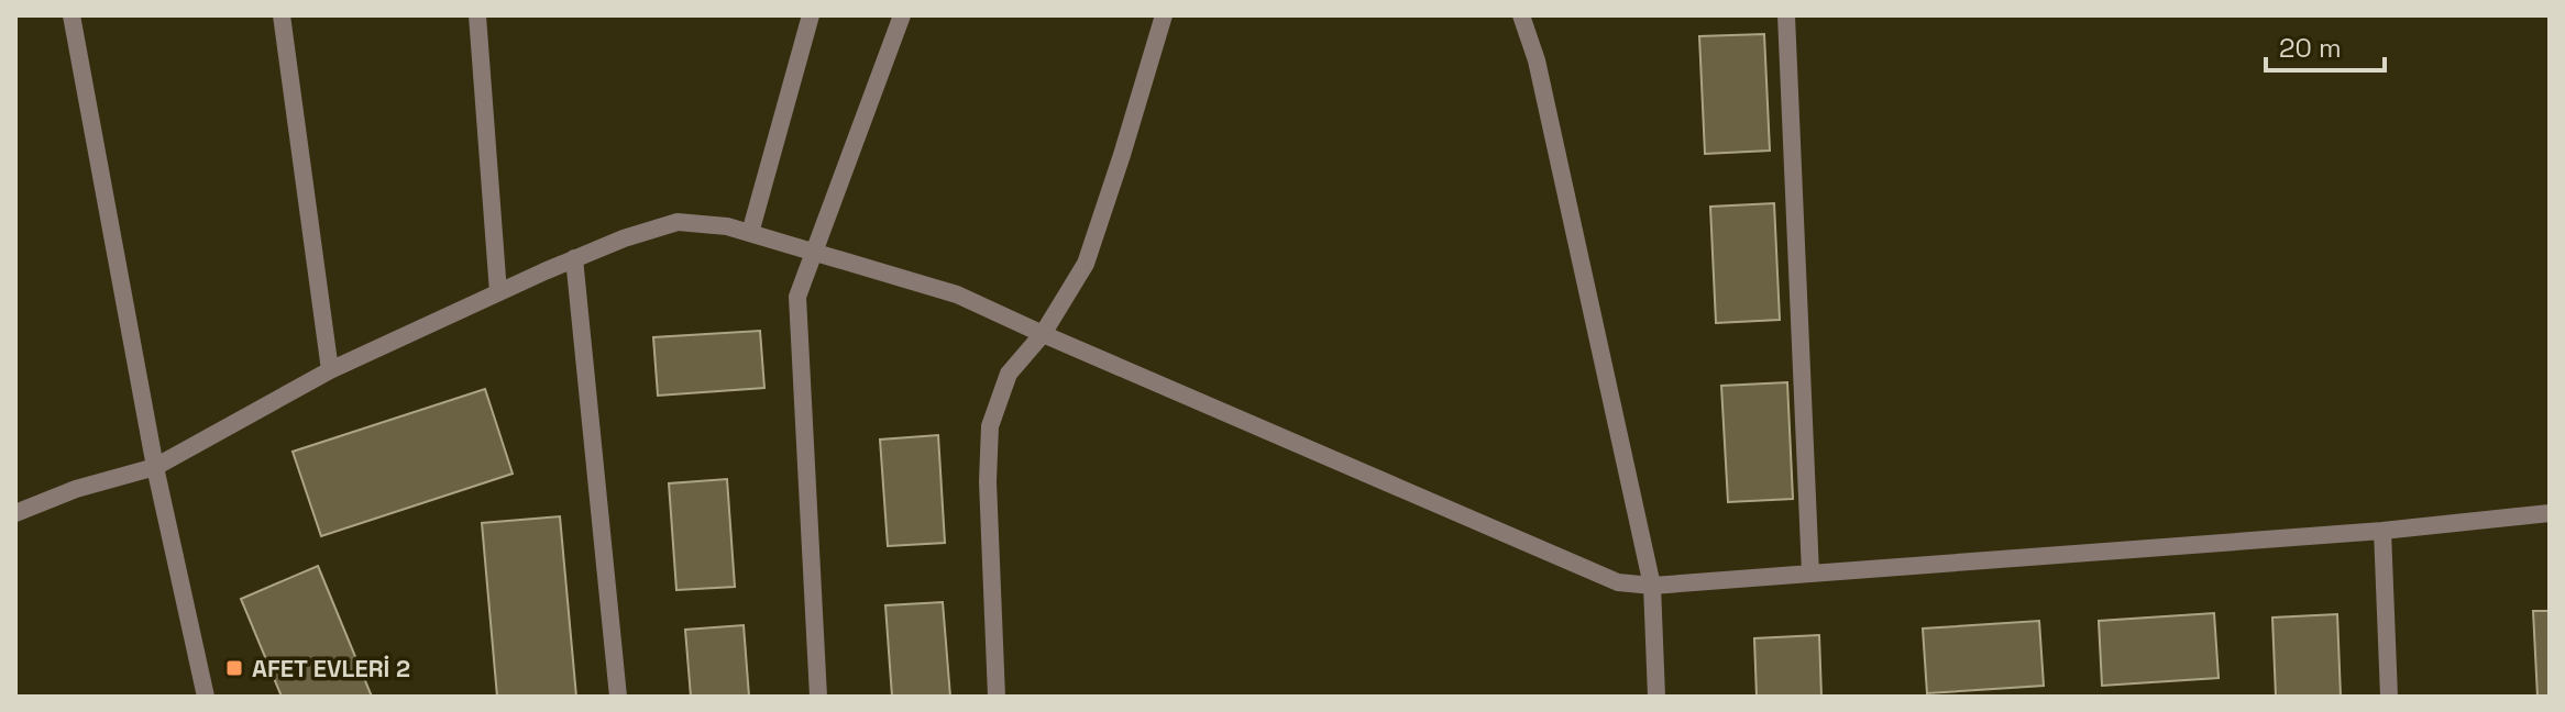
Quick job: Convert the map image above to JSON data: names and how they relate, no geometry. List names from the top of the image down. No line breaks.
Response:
{"places":{"transit":["AFET EVLERİ 2"]},"scale_bar":"20 m"}
